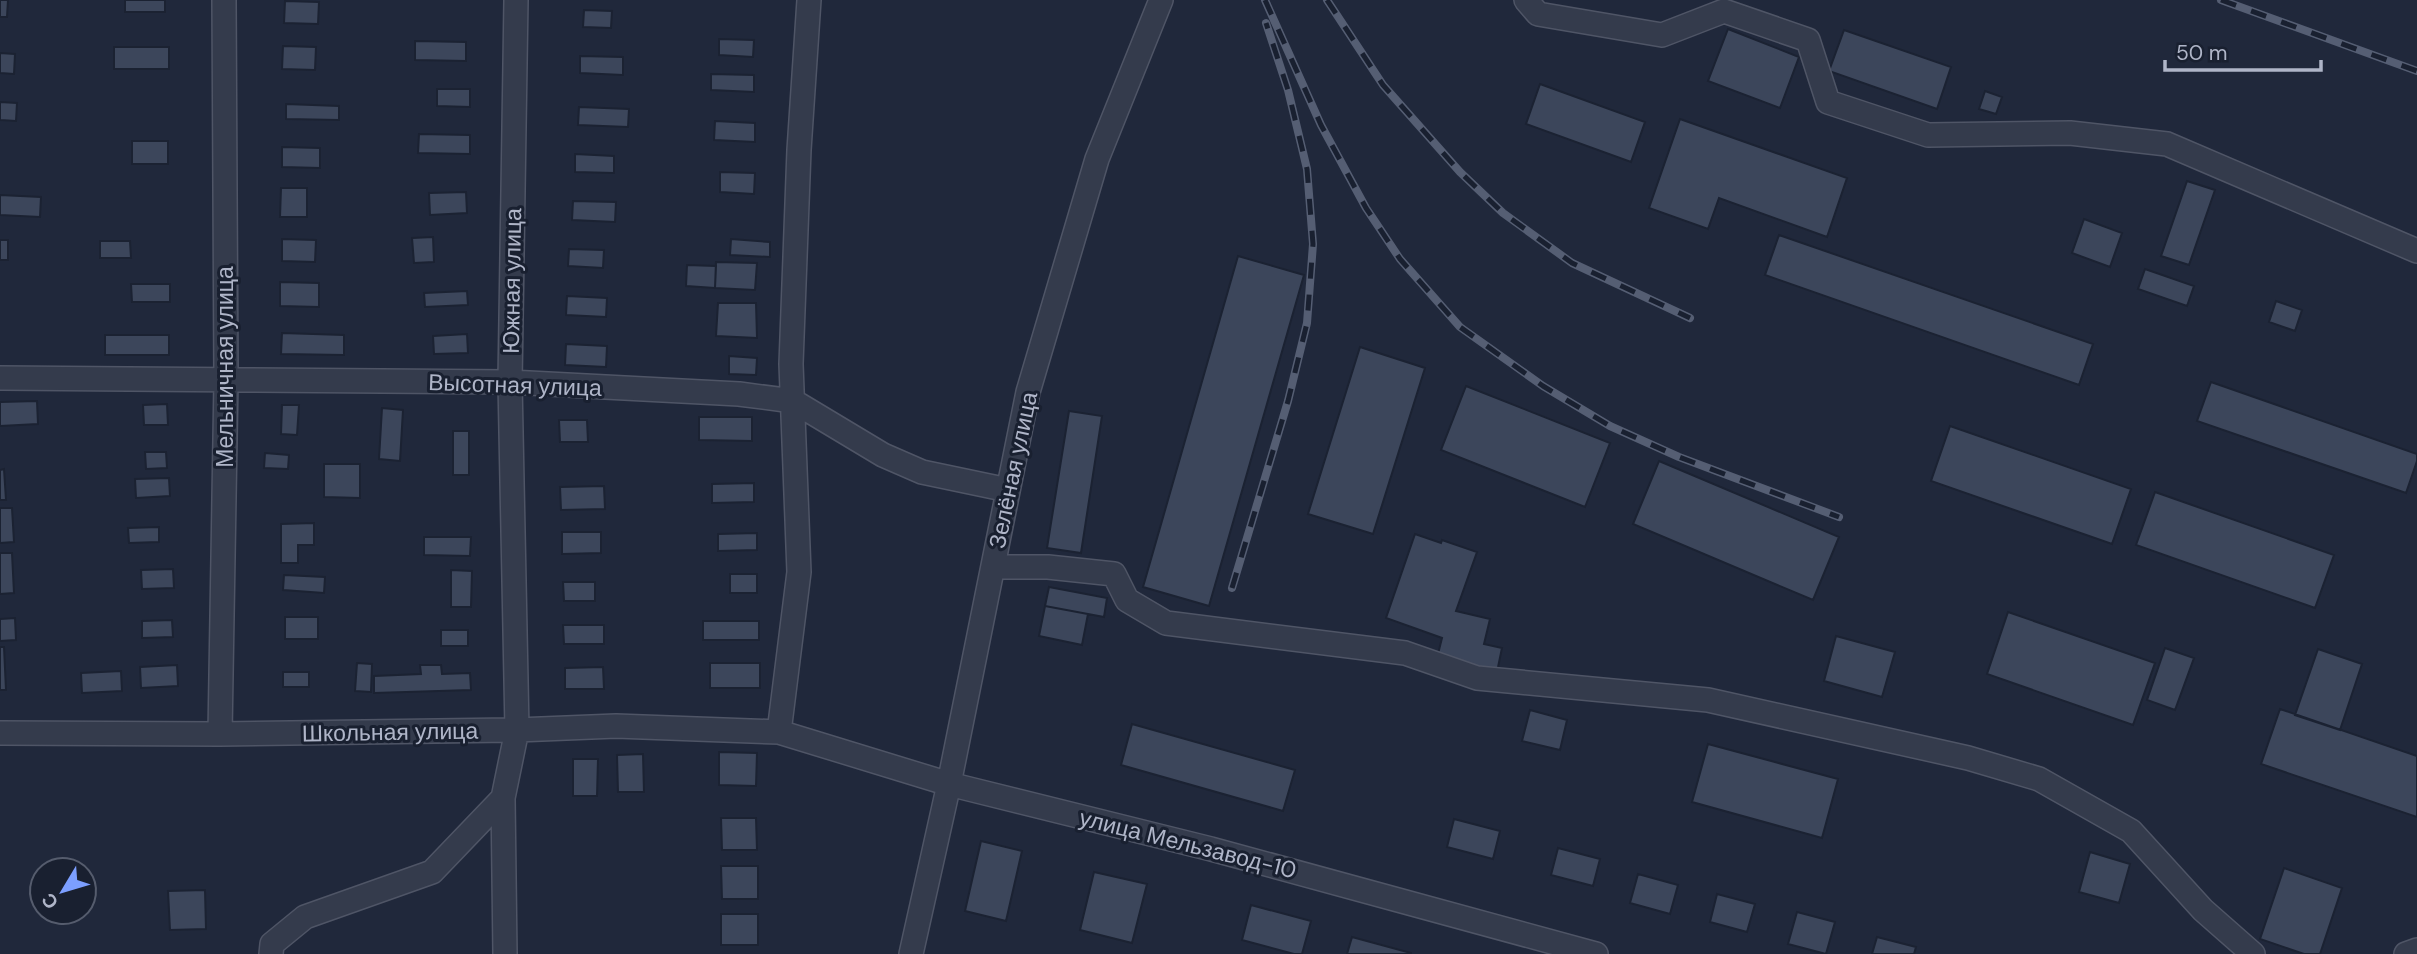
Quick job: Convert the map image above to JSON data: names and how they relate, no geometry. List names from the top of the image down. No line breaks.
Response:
{"streets":{"street":["Южная улица","Мельничная улица","Высотная улица","Зелёная улица","Школьная улица","улица Мельзавод-10"]},"crossings":[["Южная улица","Высотная улица"],["Южная улица","Школьная улица"],["Мельничная улица","Высотная улица"],["Мельничная улица","Школьная улица"],["Высотная улица","Зелёная улица"],["Зелёная улица","улица Мельзавод-10"],["Школьная улица","улица Мельзавод-10"]],"scale_bar":"50 m","north":"bottom left"}
